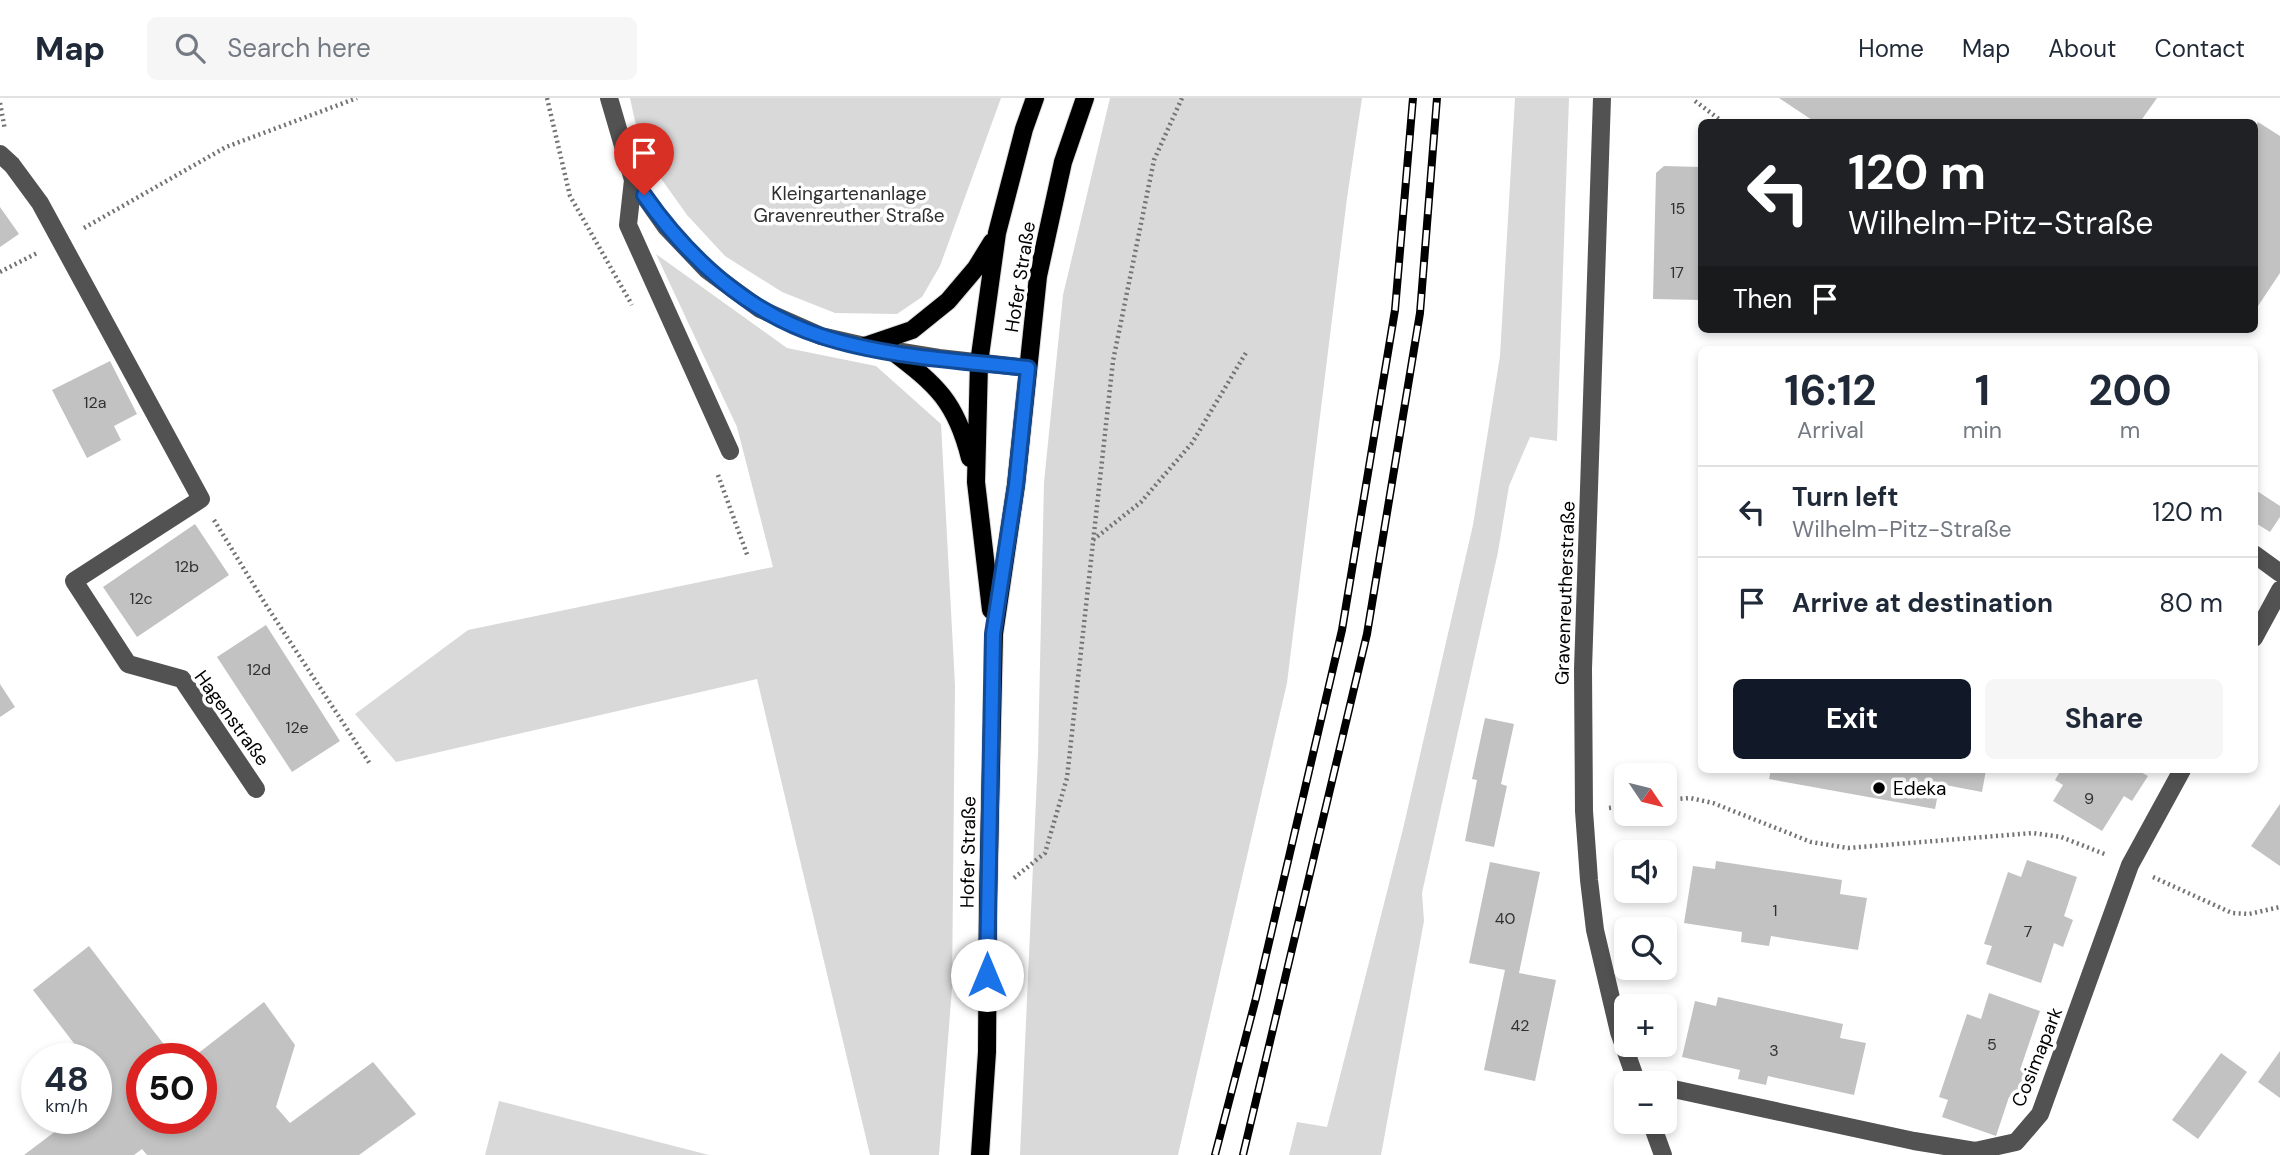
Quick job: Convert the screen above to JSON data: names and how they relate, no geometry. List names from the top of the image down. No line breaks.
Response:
{"streets":{"main road":["Hofer Straße"],"street":["Gravenreutherstraße","Hagenstraße","Cosimapark"]},"parks":["Kleingartenanlage Gravenreuther Straße"],"places":["Edeka"],"house_numbers":["15","17","12a","12b","12c","12d","12e","9","1","40","7","42","5","3"],"north":"bottom right","page":{"header":"Map","search":"Search here","nav":["Home","Map","About","Contact"],"turn":["120 m","Wilhelm-Pitz-Straße"],"then":"Then","eta":["16:12","Arrival","1","min","200","m"],"list":[{"name":"Turn left","note":"Wilhelm-Pitz-Straße","value":"120 m"},{"name":"Arrive at destination","value":"80 m"}],"buttons":["Exit","Share"],"map_buttons":["+","−"],"speed":"48 km/h","limit":"50"}}
